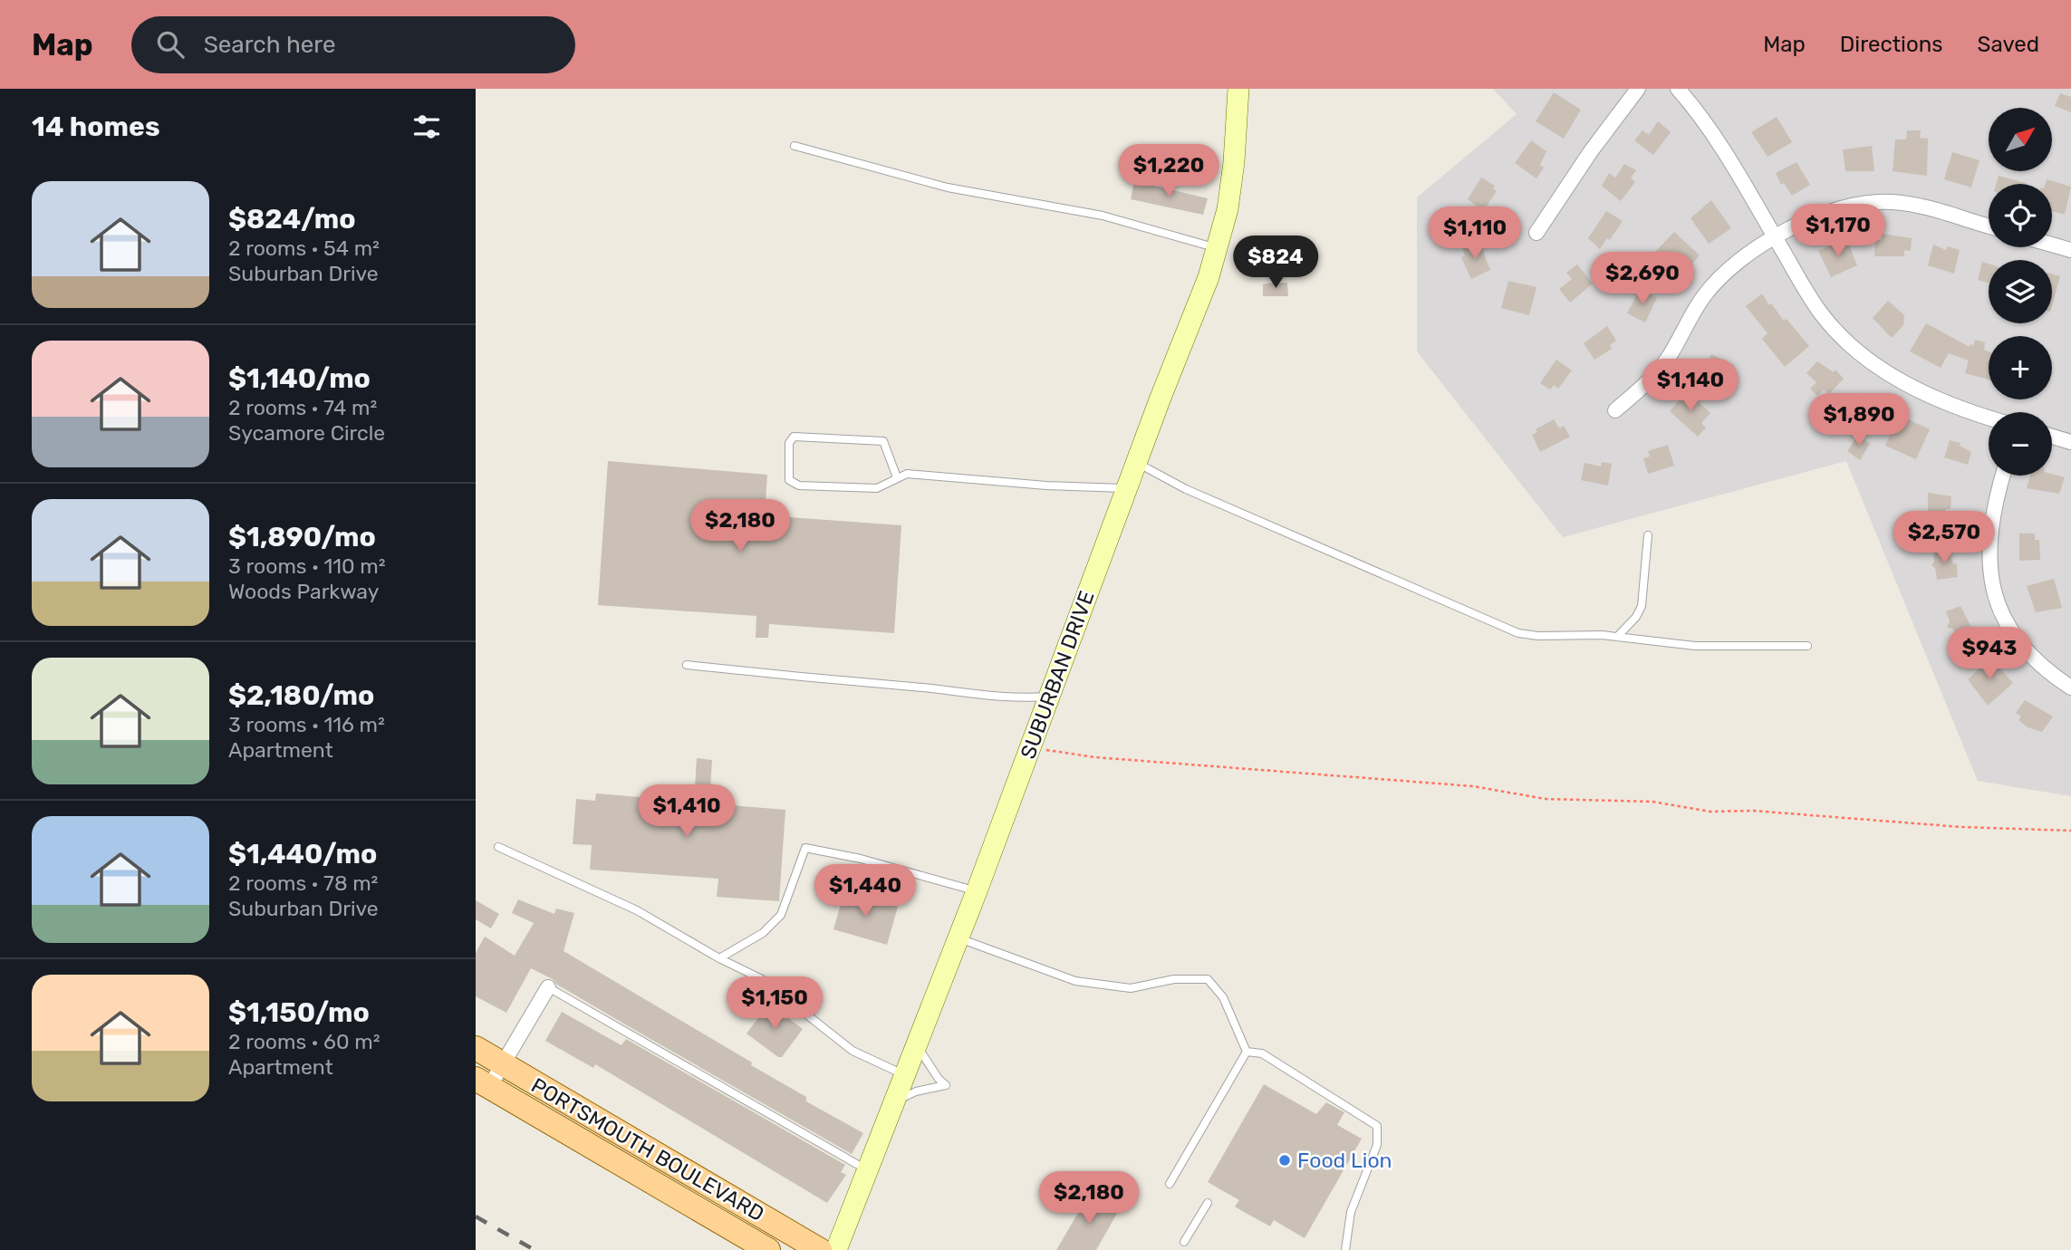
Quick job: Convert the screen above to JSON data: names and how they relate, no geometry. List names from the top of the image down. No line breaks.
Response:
{"streets":{"main road":["SUBURBAN DRIVE","PORTSMOUTH BOULEVARD"]},"places":["Food Lion"],"north":"top right","page":{"header":"Map","search":"Search here","nav":["Map","Directions","Saved"],"heading":"14 homes","map_buttons":["+","−"],"price":["$1,220","$1,170","$1,110","$824","$2,690","$1,140","$1,890","$2,180","$2,570","$943","$1,410","$1,440","$1,150","$2,180"],"list":[{"name":"$824/mo","note":"2 rooms · 54 m² · Suburban Drive"},{"name":"$1,140/mo","note":"2 rooms · 74 m² · Sycamore Circle"},{"name":"$1,890/mo","note":"3 rooms · 110 m² · Woods Parkway"},{"name":"$2,180/mo","note":"3 rooms · 116 m² · Apartment"},{"name":"$1,440/mo","note":"2 rooms · 78 m² · Suburban Drive"},{"name":"$1,150/mo","note":"2 rooms · 60 m² · Apartment"}]}}
